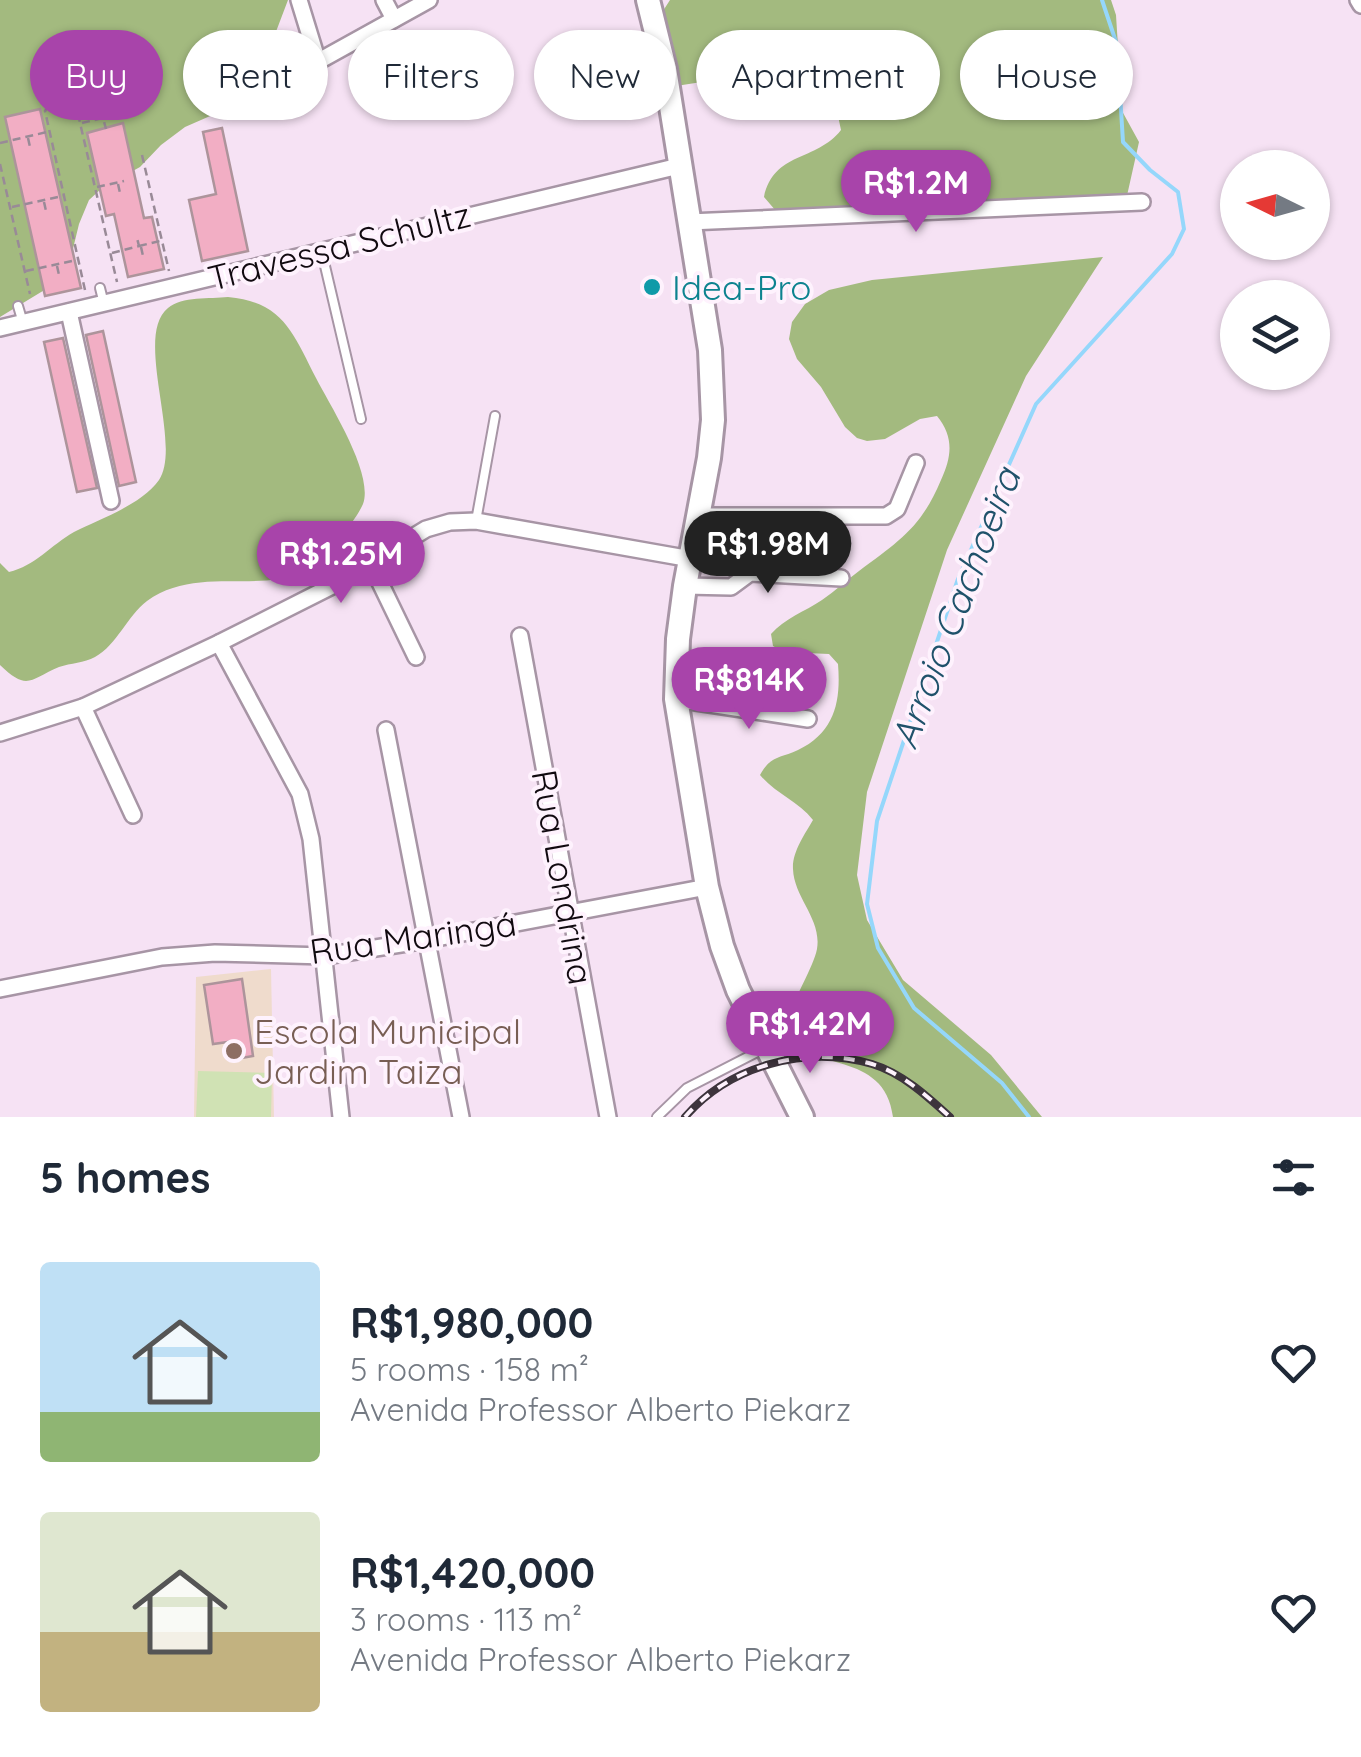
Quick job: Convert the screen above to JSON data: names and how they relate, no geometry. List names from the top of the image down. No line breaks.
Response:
{"streets":{"street":["Travessa Schultz","Rua Londrina","Rua Maringá"]},"crossings":[["Rua Londrina","Rua Maringá"]],"water":["Arroio Cachoeira"],"places":["Idea-Pro","Escola Municipal Jardim Taiza"],"north":"left","page":{"chip":["Buy","Rent","Filters","New","Apartment","House"],"price":["R$1.2M","R$1.98M","R$1.25M","R$814K","R$1.42M"],"heading":"5 homes","list":[{"name":"R$1,980,000","note":"5 rooms · 158 m² · Avenida Professor Alberto Piekarz"},{"name":"R$1,420,000","note":"3 rooms · 113 m² · Avenida Professor Alberto Piekarz"}]}}
